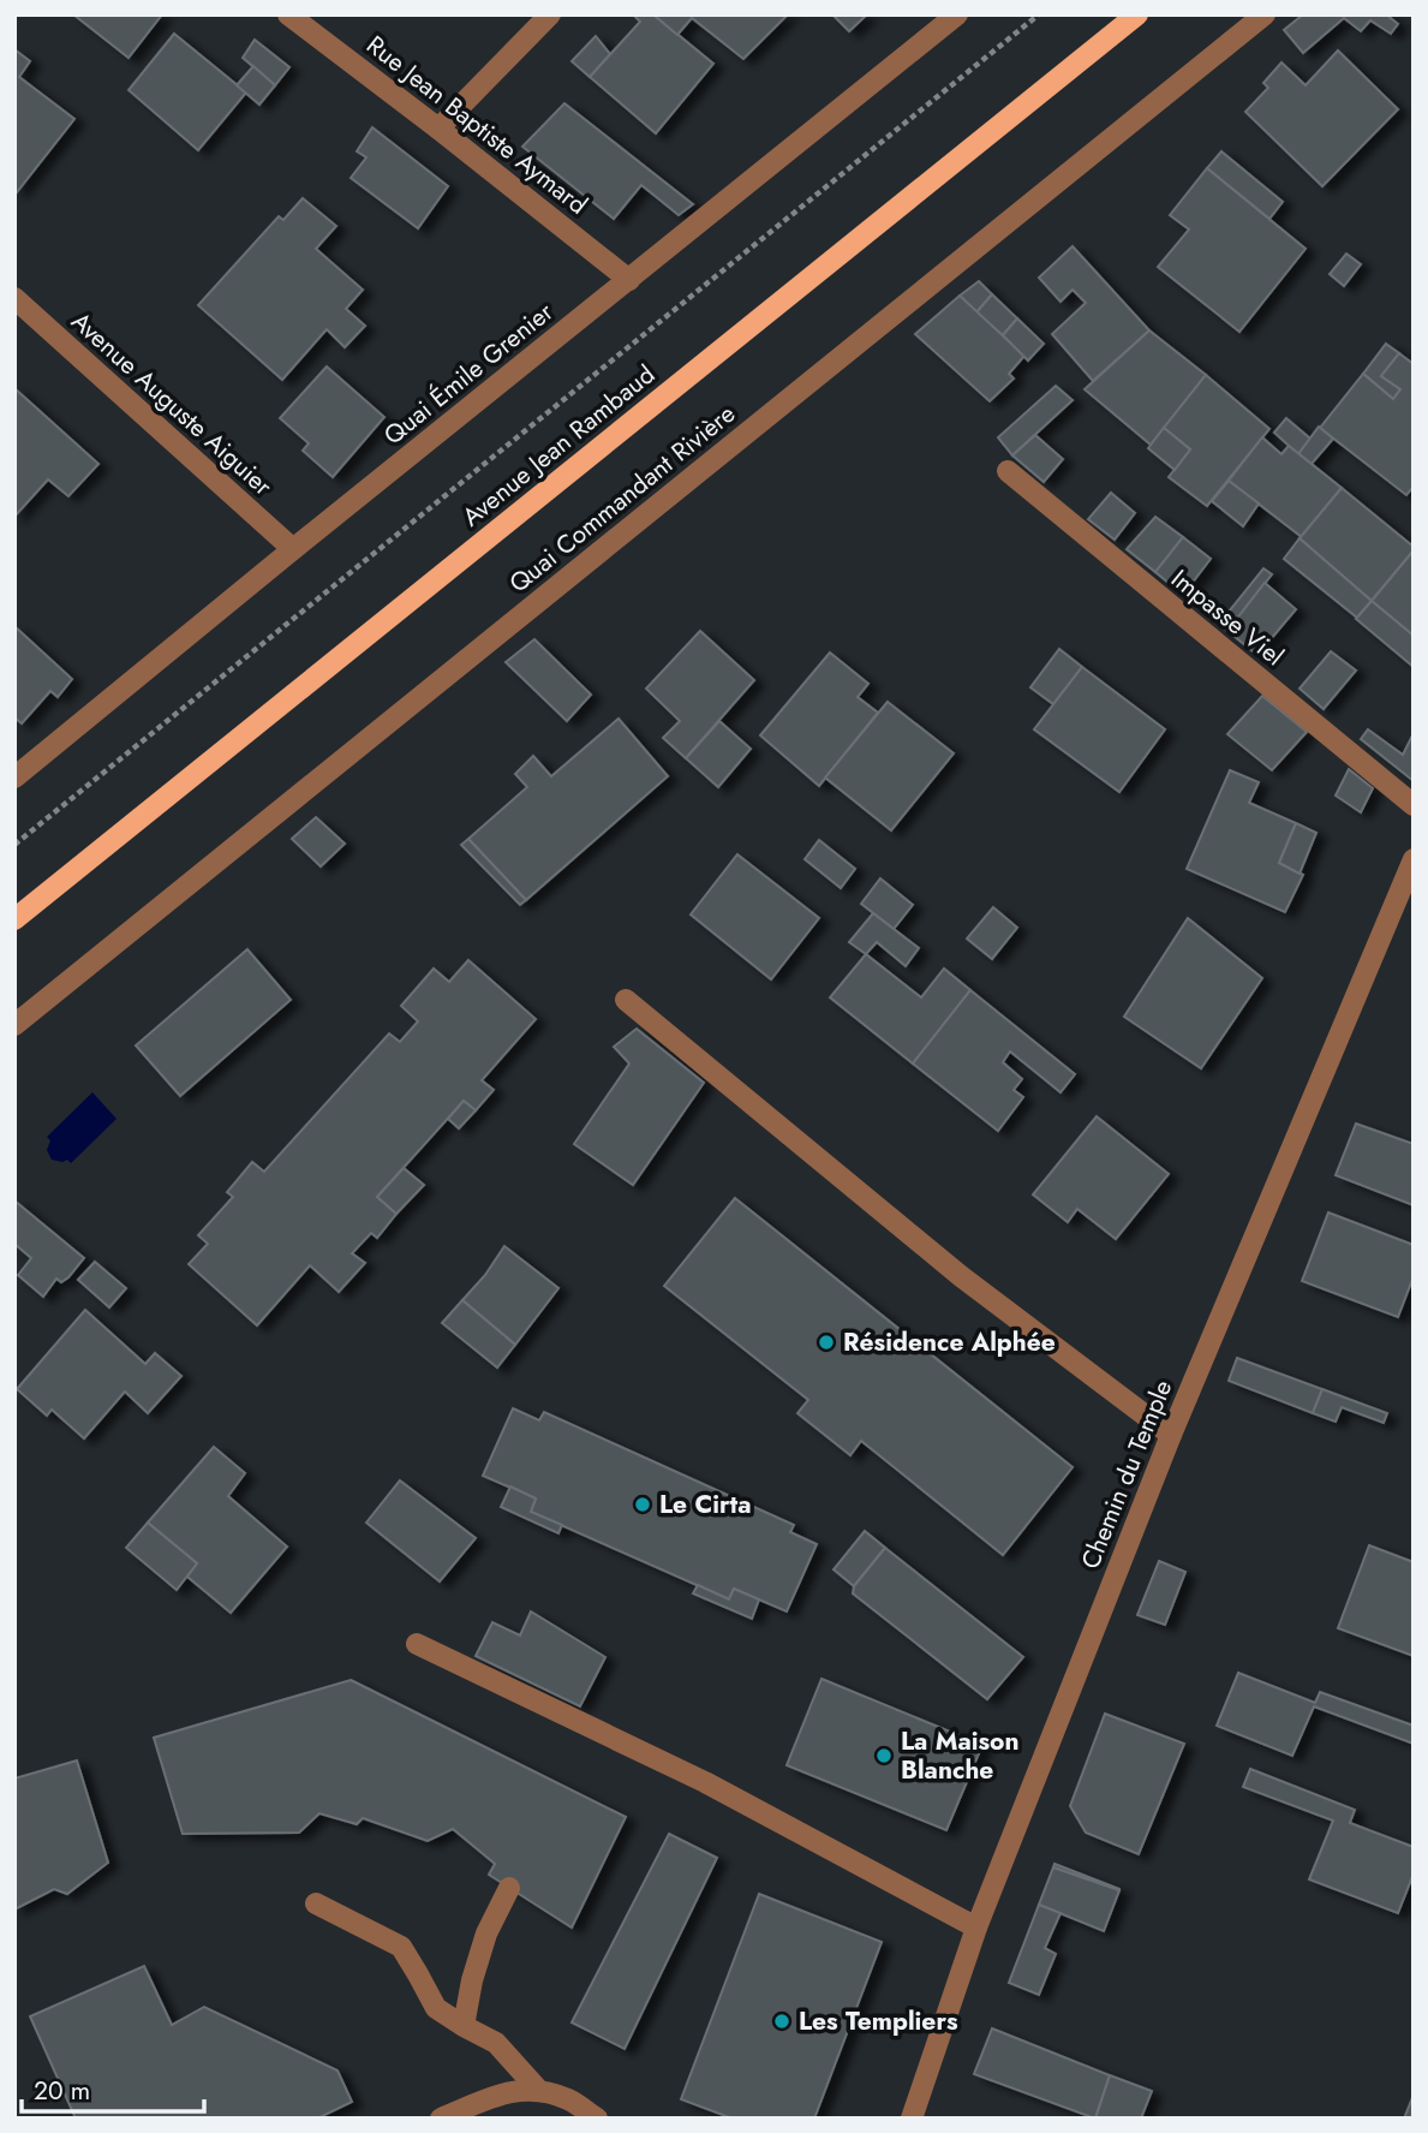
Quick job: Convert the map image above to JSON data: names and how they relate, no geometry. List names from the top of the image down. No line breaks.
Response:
{"streets":{"main road":["Avenue Jean Rambaud"],"street":["Rue Jean Baptiste Aymard","Quai Émile Grenier","Avenue Auguste Aiguier","Quai Commandant Rivière","Impasse Viel","Chemin du Temple"]},"crossings":[["Rue Jean Baptiste Aymard","Quai Émile Grenier"],["Quai Émile Grenier","Avenue Auguste Aiguier"]],"places":["Résidence Alphée","Le Cirta","La Maison Blanche","Les Templiers"],"scale_bar":"20 m"}
